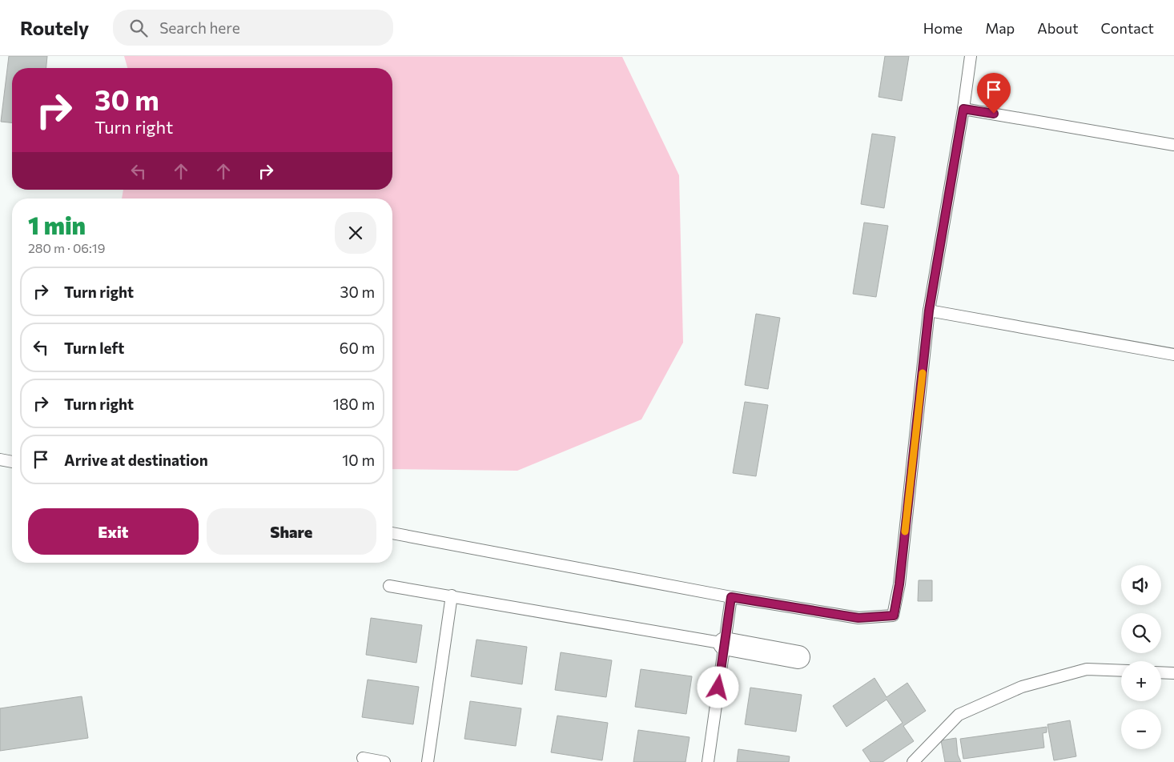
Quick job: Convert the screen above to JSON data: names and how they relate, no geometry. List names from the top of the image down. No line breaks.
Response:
{"page":{"header":"Routely","search":"Search here","nav":["Home","Map","About","Contact"],"turn":["30 m","Turn right"],"heading":["1 min","280 m · 06:19"],"list":[{"name":"Turn right","value":"30 m"},{"name":"Turn left","value":"60 m"},{"name":"Turn right","value":"180 m"},{"name":"Arrive at destination","value":"10 m"}],"buttons":["Exit","Share"],"map_buttons":["+","−"]}}
